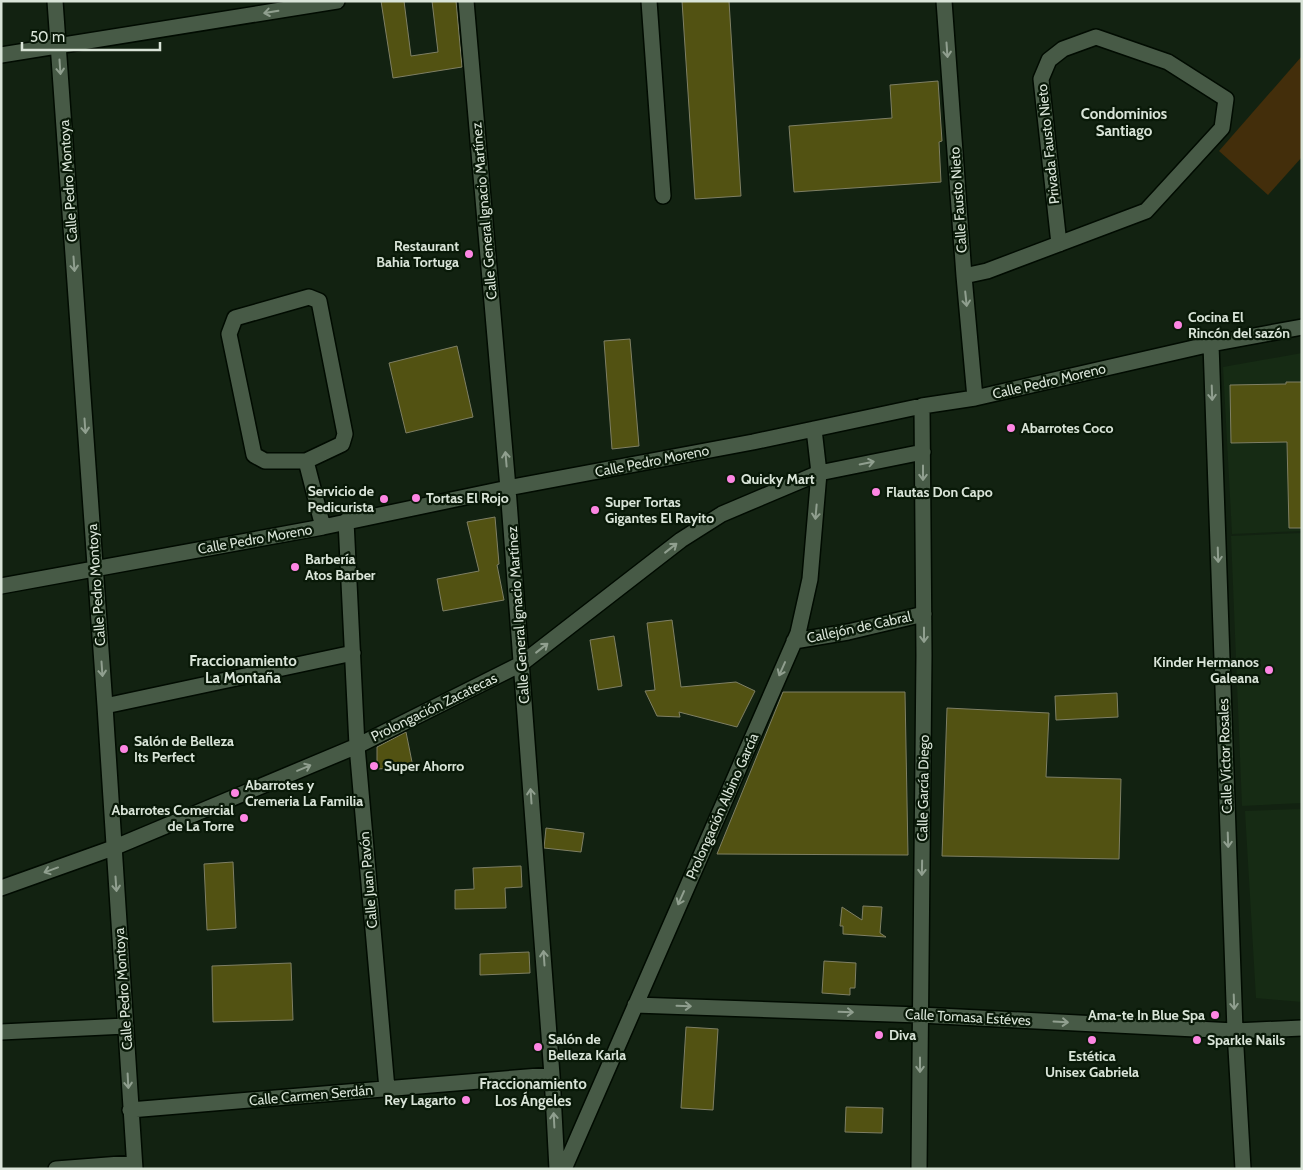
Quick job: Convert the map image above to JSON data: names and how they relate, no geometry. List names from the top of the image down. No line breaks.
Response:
{"streets":{"street":["Privada Fausto Nieto","Calle Pedro Montoya","Calle Fausto Nieto","Calle General Ignacio Martínez","Calle Pedro Moreno","Callejón de Cabral","Prolongación Zacatecas","Calle Víctor Rosales","Calle García Diego","Prolongación Albino García","Calle Juan Pavón","Calle Tomasa Estéves","Calle Carmen Serdán"]},"crossings":[["Privada Fausto Nieto","Calle Fausto Nieto"],["Calle Pedro Montoya","Calle Pedro Moreno"],["Calle Pedro Montoya","Prolongación Zacatecas"],["Calle Pedro Montoya","Calle Carmen Serdán"],["Calle Fausto Nieto","Calle Pedro Moreno"],["Calle General Ignacio Martínez","Calle Pedro Moreno"],["Calle General Ignacio Martínez","Prolongación Zacatecas"],["Calle General Ignacio Martínez","Calle Carmen Serdán"],["Calle Pedro Moreno","Calle Víctor Rosales"],["Calle Pedro Moreno","Calle García Diego"],["Calle Pedro Moreno","Prolongación Albino García"],["Calle Pedro Moreno","Calle Juan Pavón"],["Callejón de Cabral","Calle García Diego"],["Callejón de Cabral","Prolongación Albino García"],["Prolongación Zacatecas","Calle García Diego"],["Prolongación Zacatecas","Prolongación Albino García"],["Prolongación Zacatecas","Calle Juan Pavón"],["Calle Víctor Rosales","Calle Tomasa Estéves"],["Calle García Diego","Calle Tomasa Estéves"],["Prolongación Albino García","Calle Tomasa Estéves"],["Calle Juan Pavón","Calle Carmen Serdán"]],"one_way":["Calle Pedro Montoya","Calle Fausto Nieto","Calle General Ignacio Martínez","Calle Víctor Rosales","Calle García Diego","Prolongación Albino García","Calle Tomasa Estéves"],"districts":["Condominios Santiago","Fraccionamiento La Montaña","Fraccionamiento Los Ángeles"],"places":["Restaurant Bahia Tortuga","Cocina El Rincón del sazón","Abarrotes Coco","Quicky Mart","Flautas Don Capo","Tortas El Rojo","Servicio de Pedicurista","Super Tortas Gigantes El Rayito","Barbería Atos Barber","Kinder Hermanos Galeana","Salón de Belleza Its Perfect","Super Ahorro","Abarrotes y Cremeria La Familia","Abarrotes Comercial de La Torre","Ama-te In Blue Spa","Diva","Estética Unisex Gabriela","Sparkle Nails","Salón de Belleza Karla","Rey Lagarto"],"scale_bar":"50 m"}
